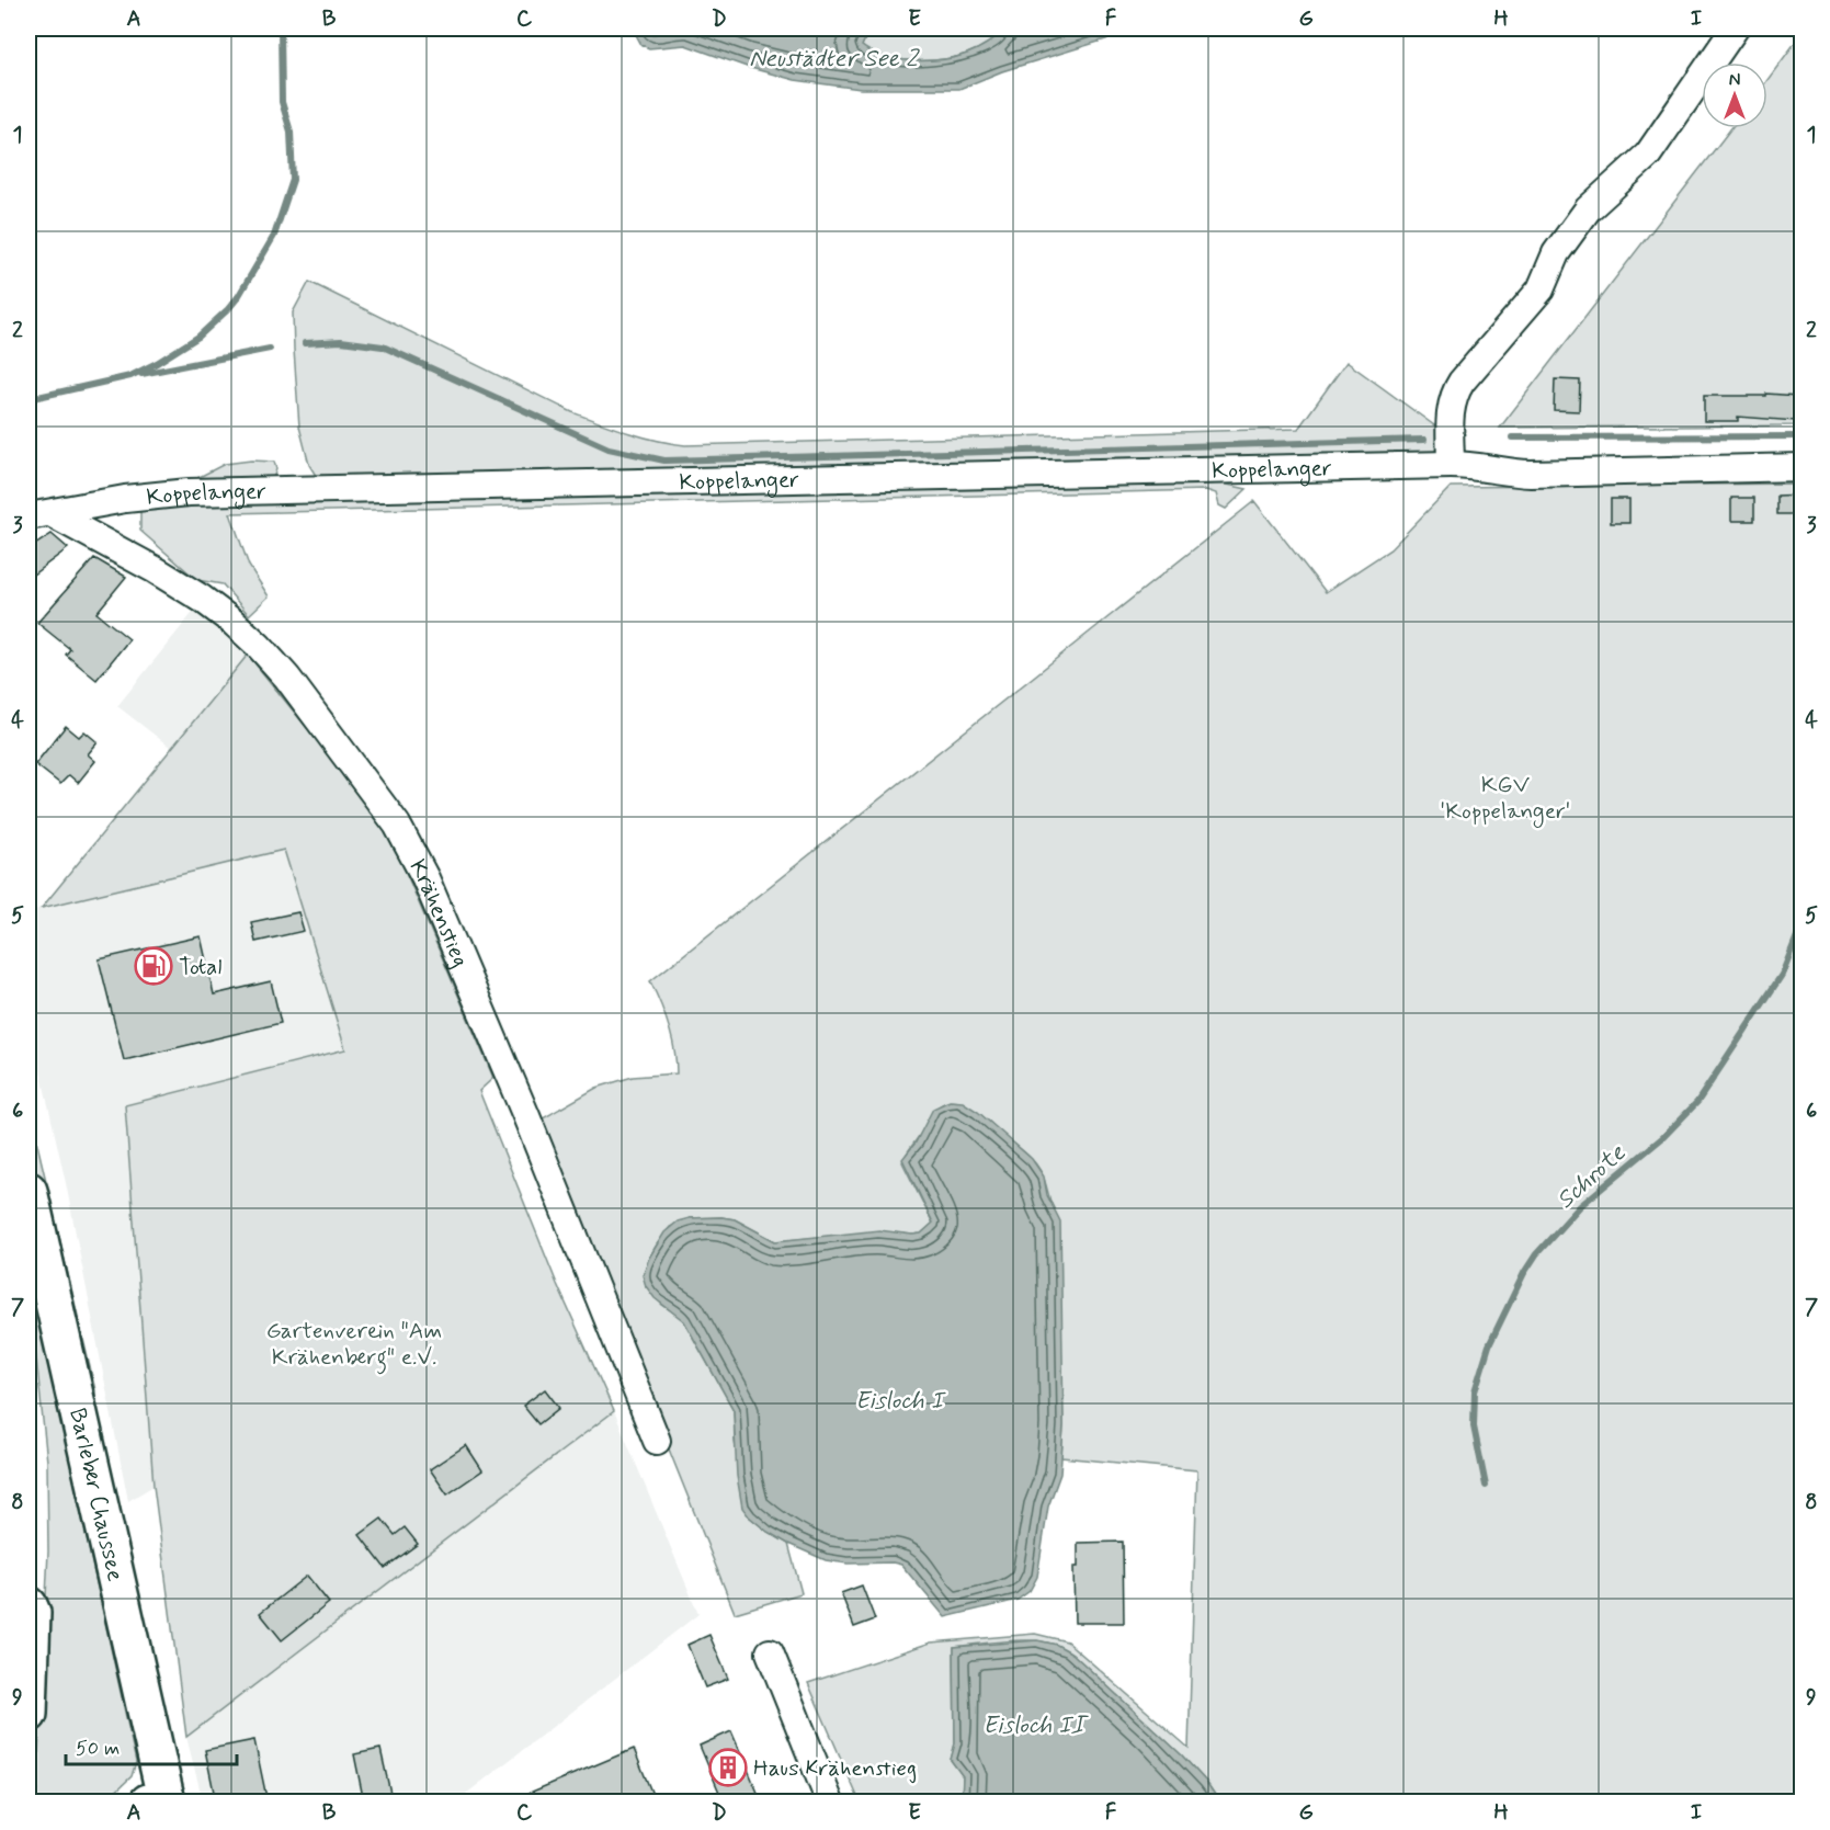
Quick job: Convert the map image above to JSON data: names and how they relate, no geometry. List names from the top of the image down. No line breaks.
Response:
{"streets":{"main road":["Barleber Chaussee"],"street":["Koppelanger","Krähenstieg"]},"crossings":[["Koppelanger","Krähenstieg"]],"water":["Neustädter See 2","Schrote","Eisloch I","Eisloch II"],"parks":["KGV 'Koppelanger'","Gartenverein \"Am Krähenberg\" e.V."],"places":{"fuel station":["Total"],"building":["Haus Krähenstieg"]},"scale_bar":"50 m","north":"top","grid":{"columns":["A","B","C","D","E","F","G","H","I"],"rows":["1","2","3","4","5","6","7","8","9"]}}
